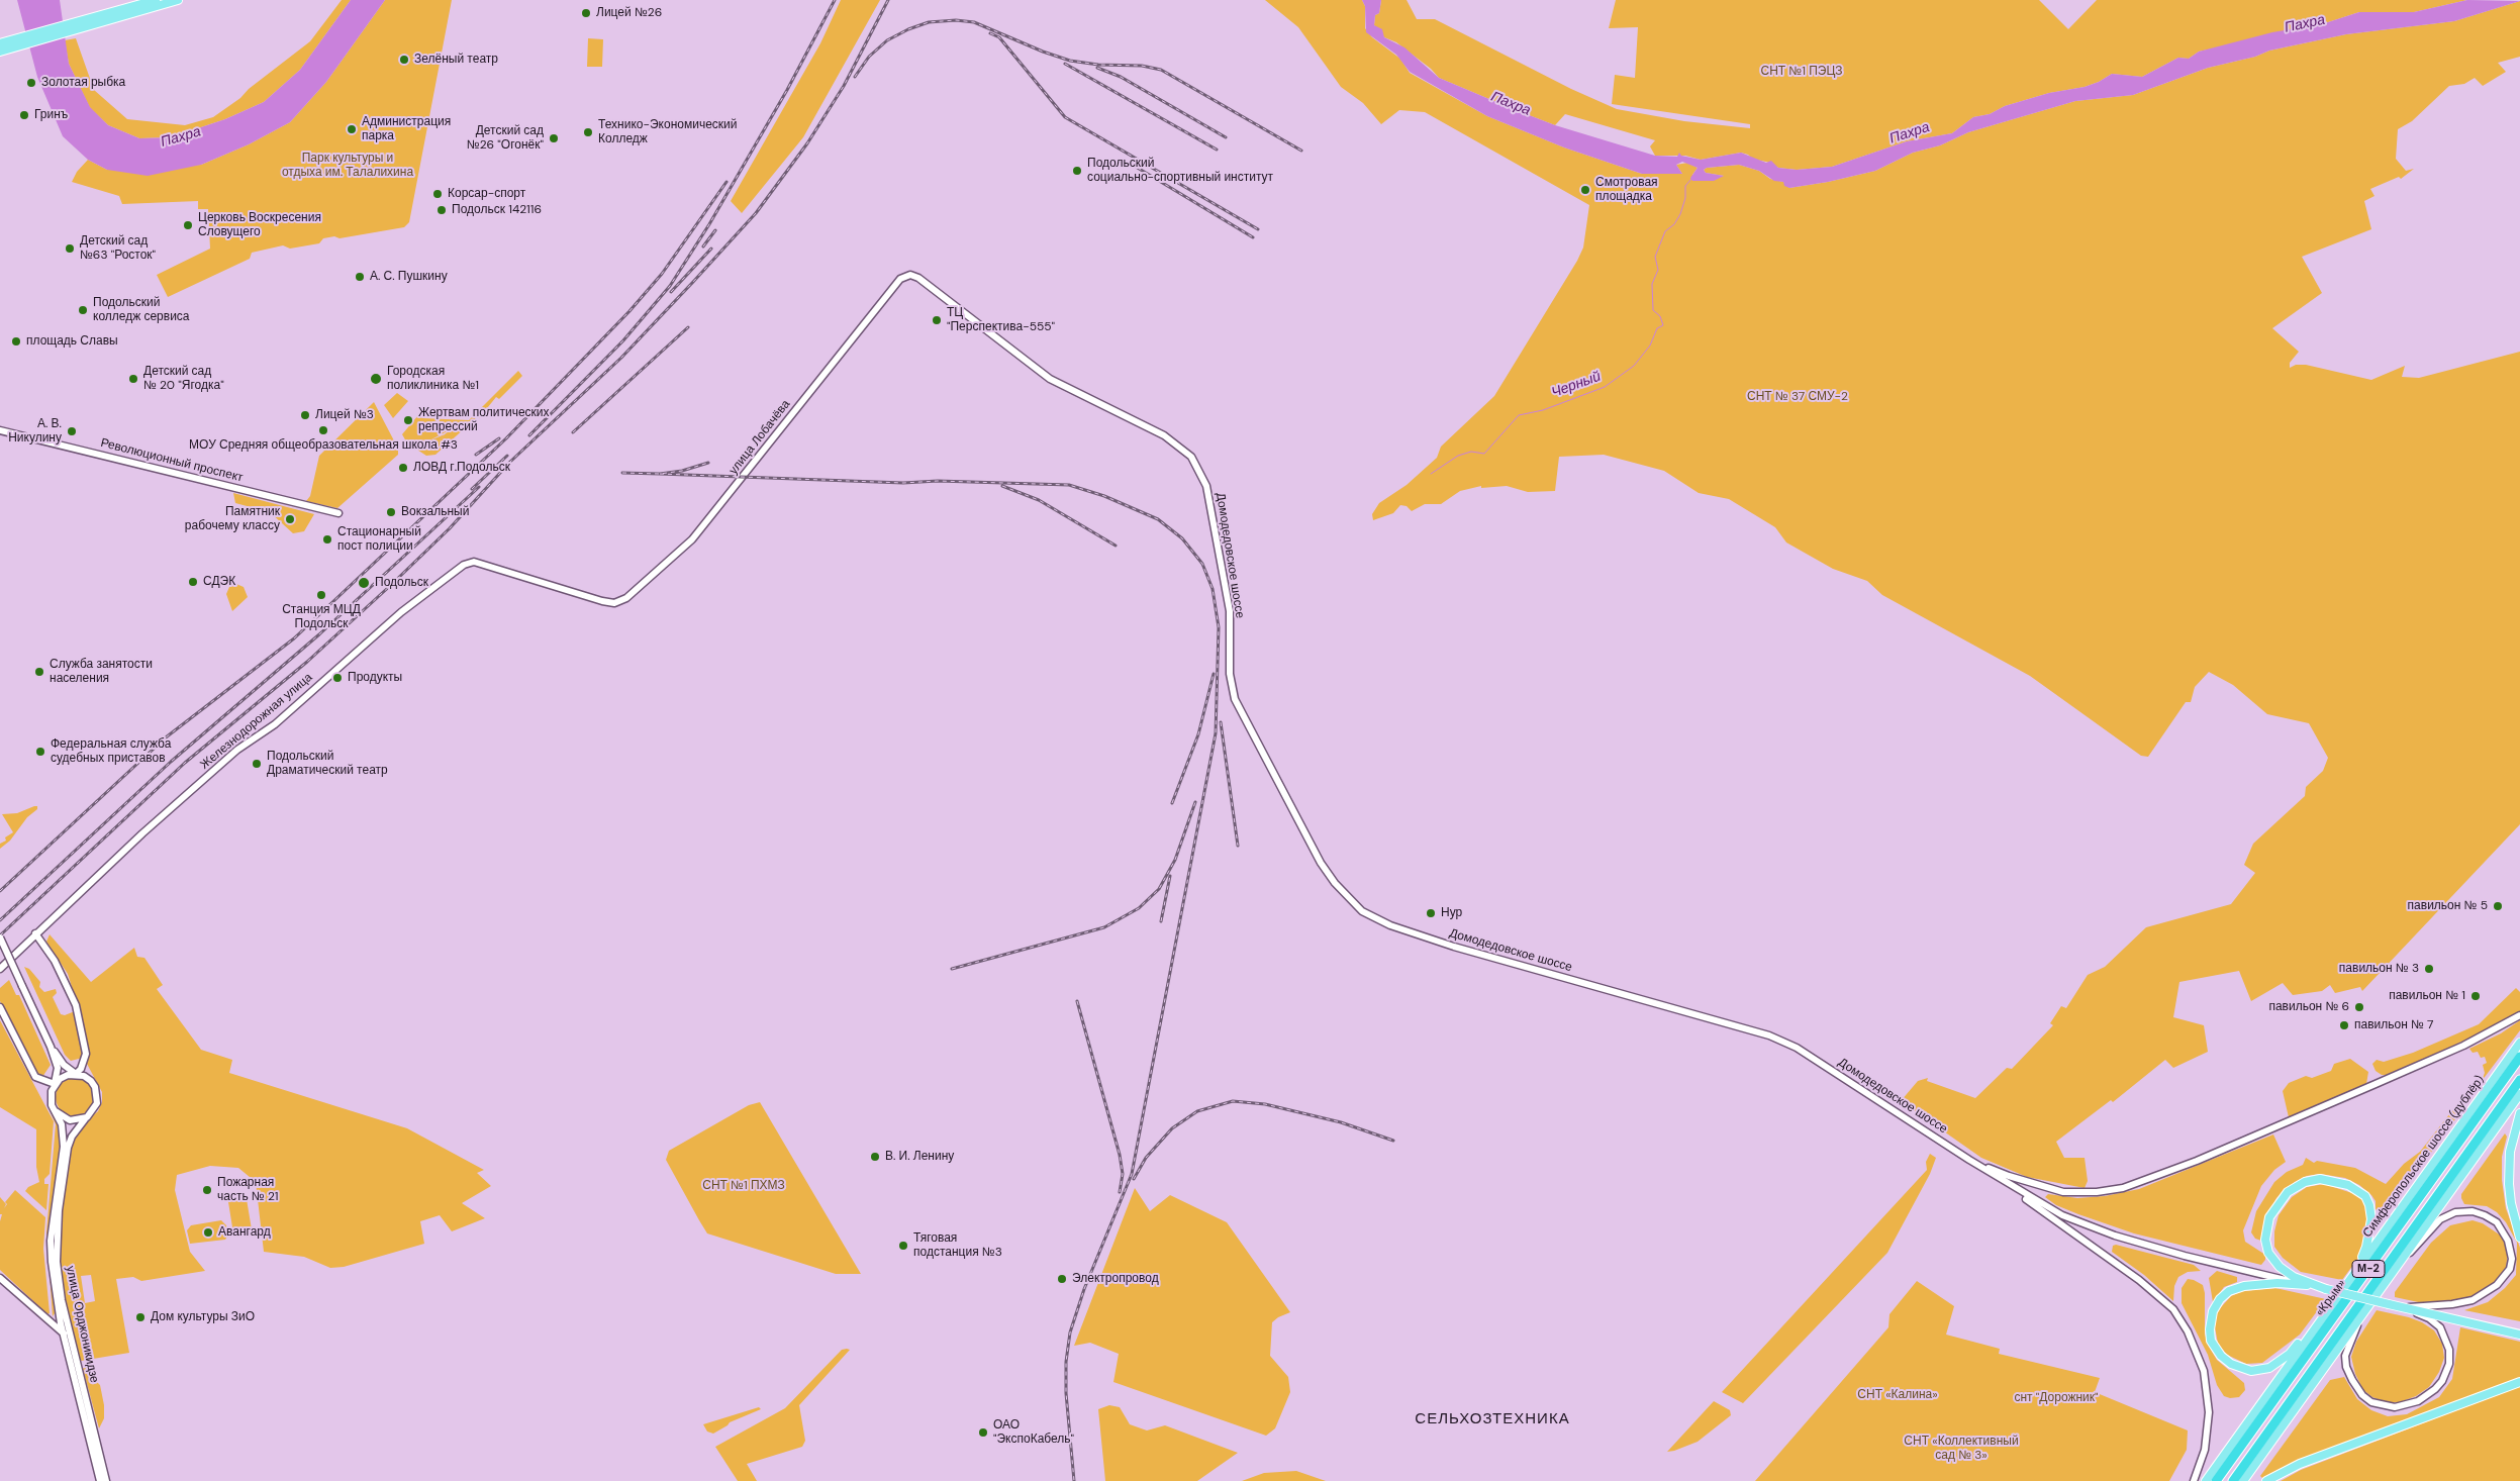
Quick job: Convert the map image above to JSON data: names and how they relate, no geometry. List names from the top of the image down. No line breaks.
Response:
{"streets":{"highway":["М-2","«Крым»"],"main road":["улица Лобачёва","Революционный проспект","Домодедовское шоссе","Железнодорожная улица","Симферопольское шоссе (дублёр)","улица Орджоникидзе"]},"crossings":[["улица Лобачёва","Домодедовское шоссе"],["улица Лобачёва","Железнодорожная улица"]],"districts":["СЕЛЬХОЗТЕХНИКА"],"water":["Пахра","Черный"],"parks":["СНТ №1 ПЭЦЗ","Парк культуры и отдыха им. Талалихина","СНТ № 37 СМУ-2","СНТ №1 ПХМЗ","СНТ «Калина»","снт \"Дорожник\"","СНТ «Коллективный сад № 3»"],"places":["Лицей №26","Зелёный театр","Золотая рыбка","Гринъ","Администрация парка","Технико-Экономический Колледж","Детский сад №26 \"Огонёк\"","Подольский социально-спортивный институт","Смотровая площадка","Корсар-спорт","Подольск 142116","Церковь Воскресения Словущего","Детский сад №63 \"Росток\"","А. С. Пушкину","Подольский колледж сервиса","ТЦ \"Перспектива-555\"","площадь Славы","Детский сад № 20 \"Ягодка\"","Городская поликлиника №1","Лицей №3","Жертвам политических репрессий","МОУ Средняя общеобразовательная школа #3","А. В. Никулину","ЛОВД г.Подольск","Вокзальный","Памятник рабочему классу","Стационарный пост полиции","СДЭК","Подольск","Станция МЦД Подольск","Служба занятости населения","Продукты","Федеральная служба судебных приставов","Подольский Драматический театр","павильон № 5","Нур","павильон № 3","павильон № 1","павильон № 6","павильон № 7","В. И. Ленину","Пожарная часть № 21","Авангард","Тяговая подстанция №3","Электропровод","Дом культуры ЗиО","ОАО \"ЭкспоКабель\""]}
